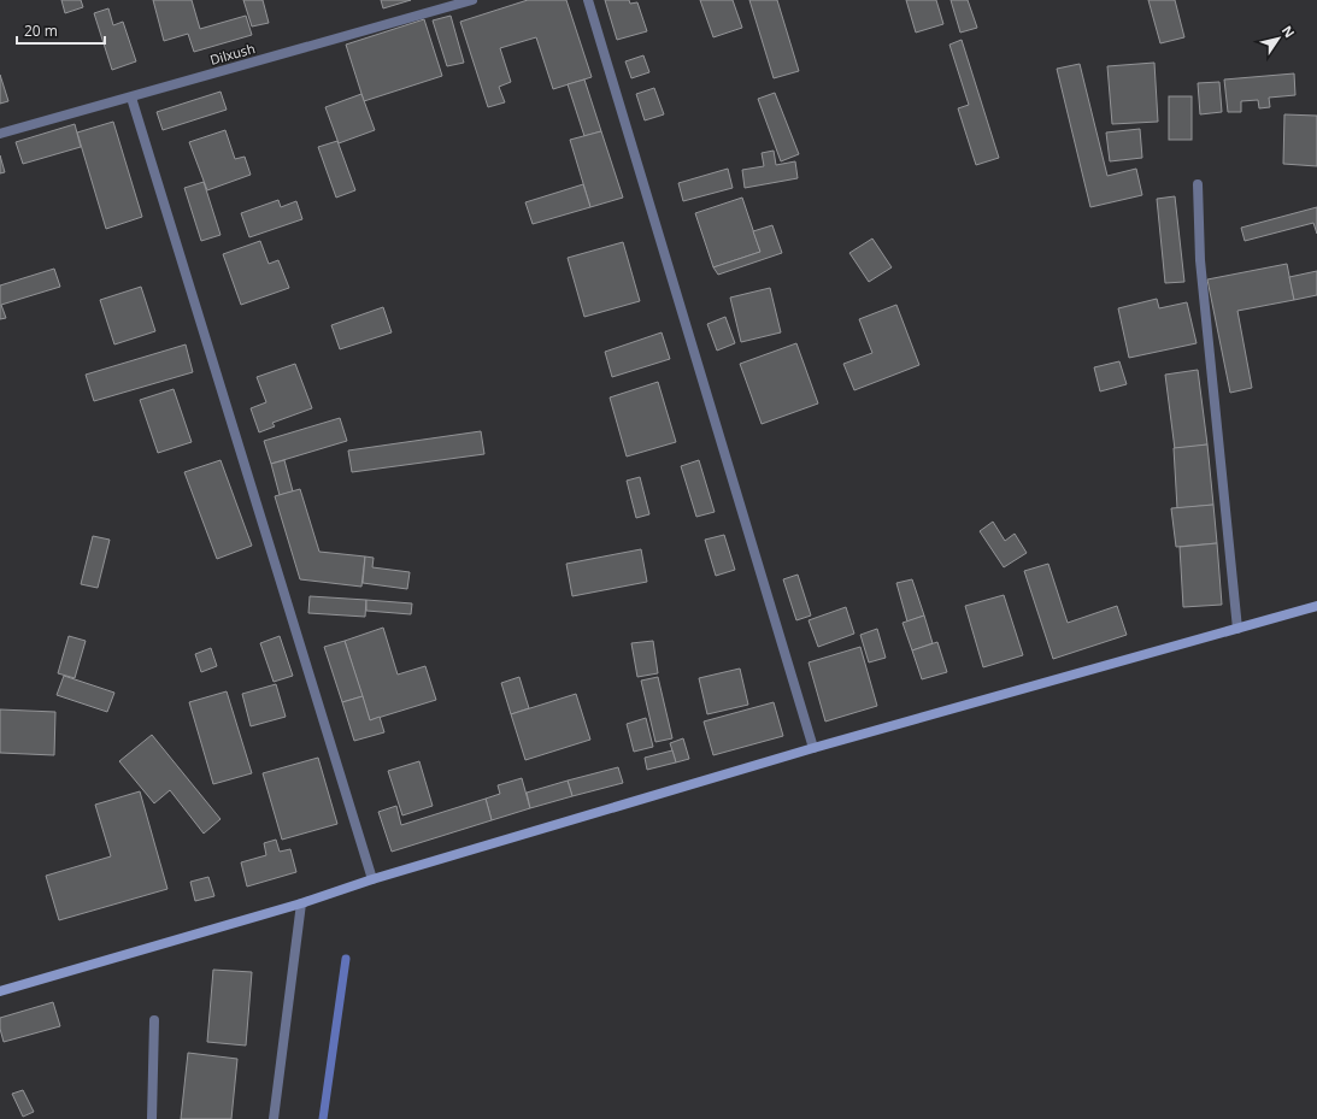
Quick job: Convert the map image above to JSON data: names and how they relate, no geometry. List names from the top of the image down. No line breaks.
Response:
{"streets":{"street":["Dilxush"]},"scale_bar":"20 m","north":"top right"}
